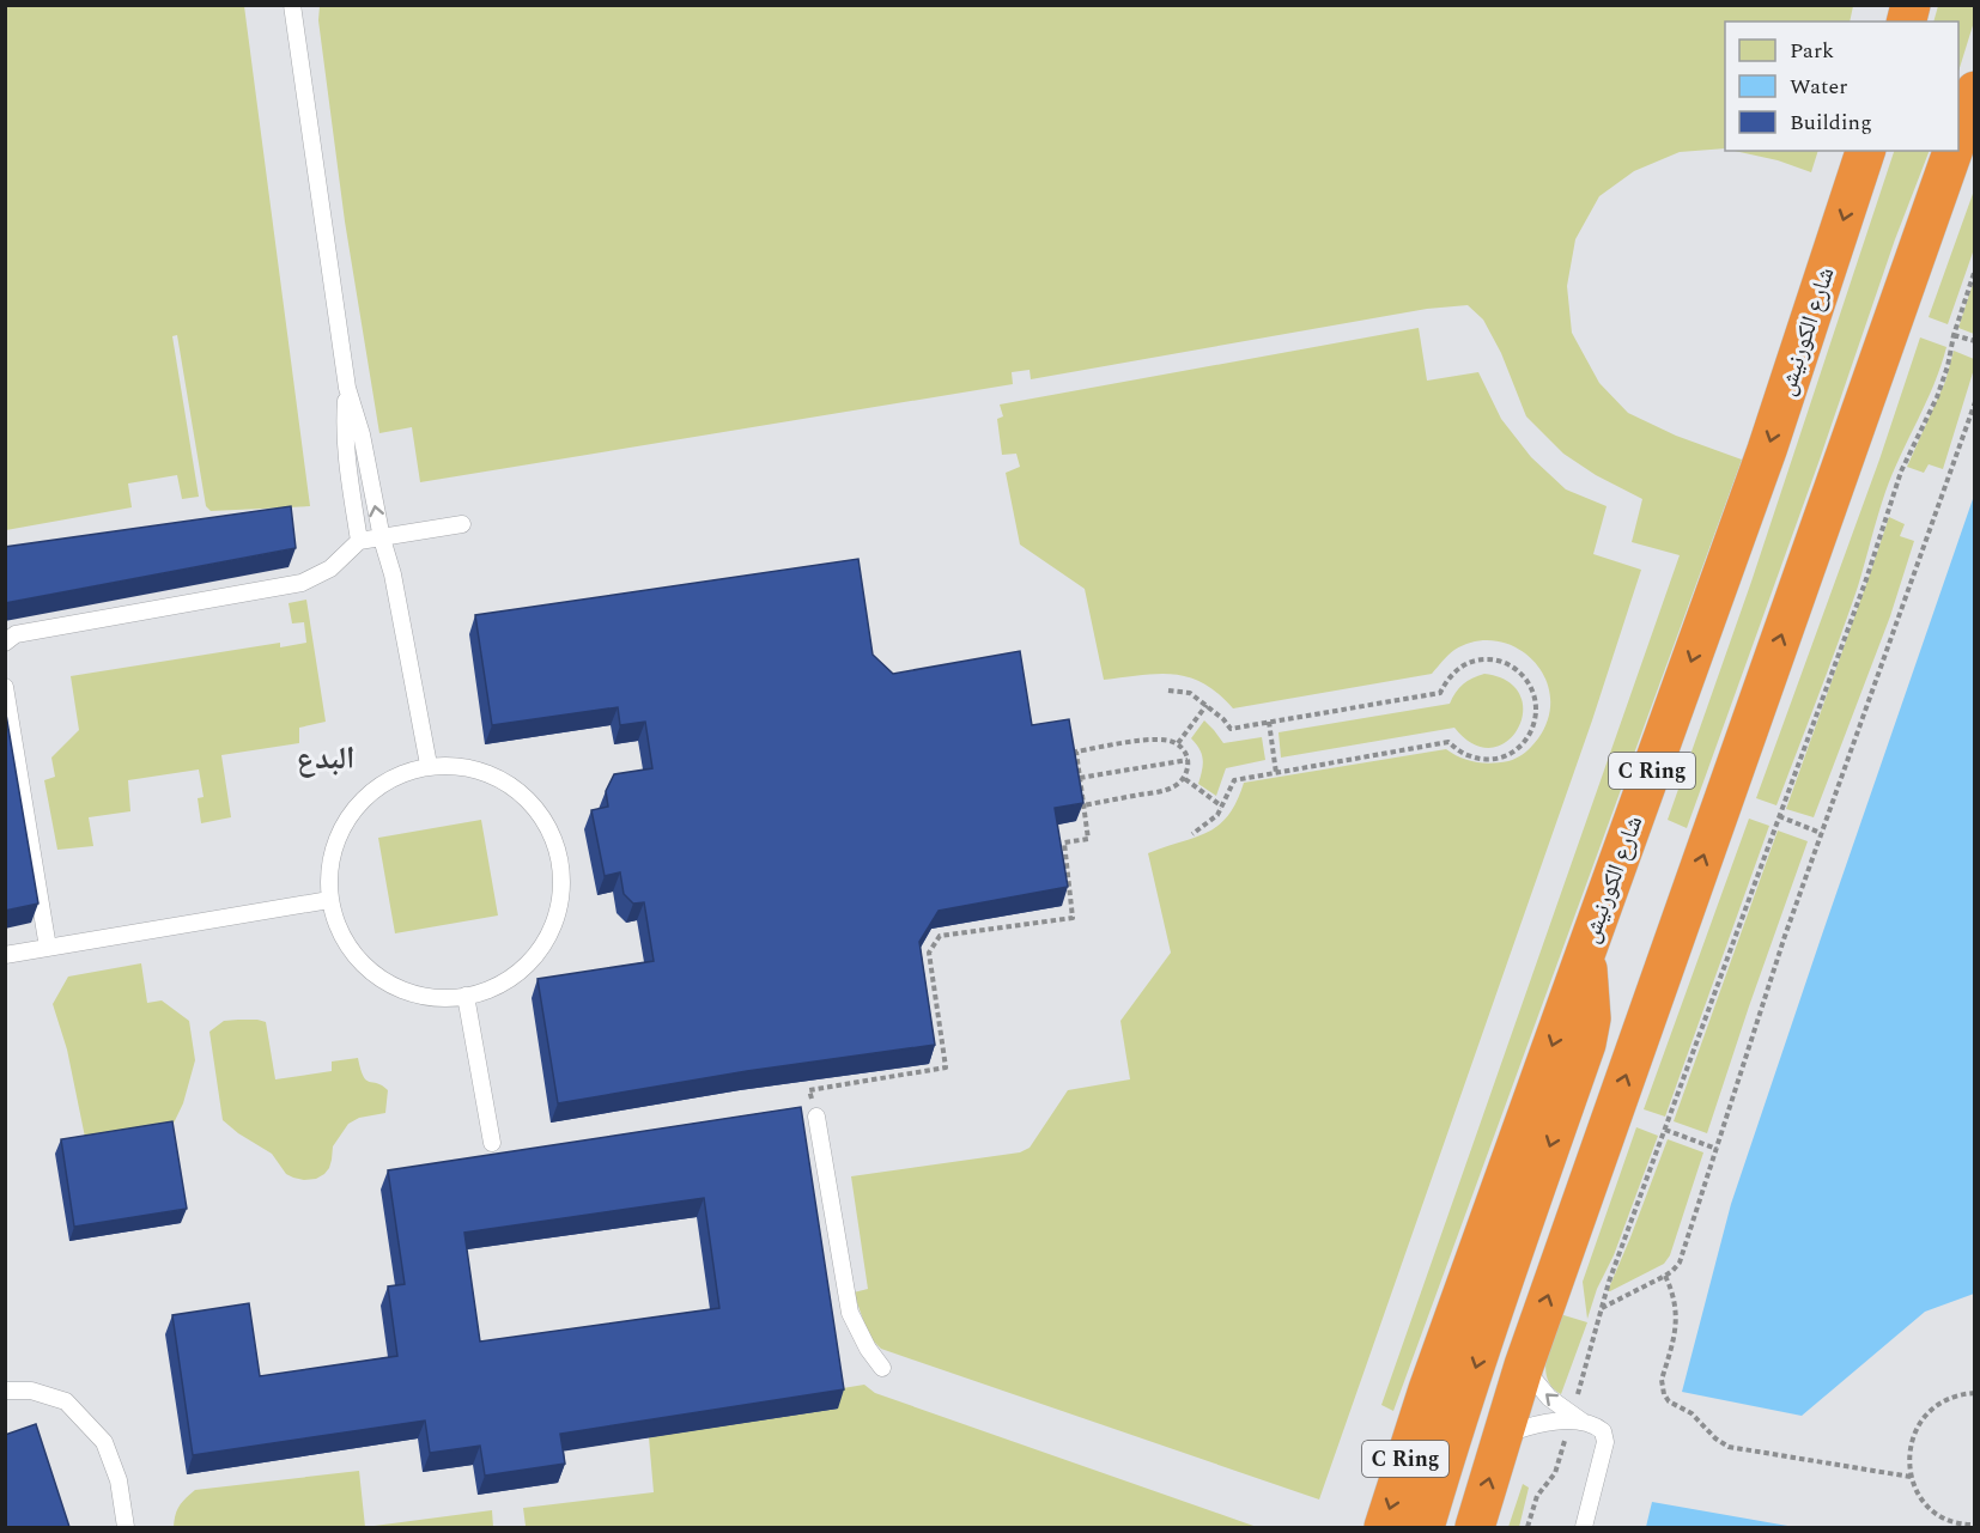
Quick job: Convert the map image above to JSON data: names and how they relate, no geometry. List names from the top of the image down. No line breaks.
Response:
{"streets":{"highway":["شارع الكورنيش","C Ring"]},"districts":["البدع"],"legend":["Park","Water","Building"]}
